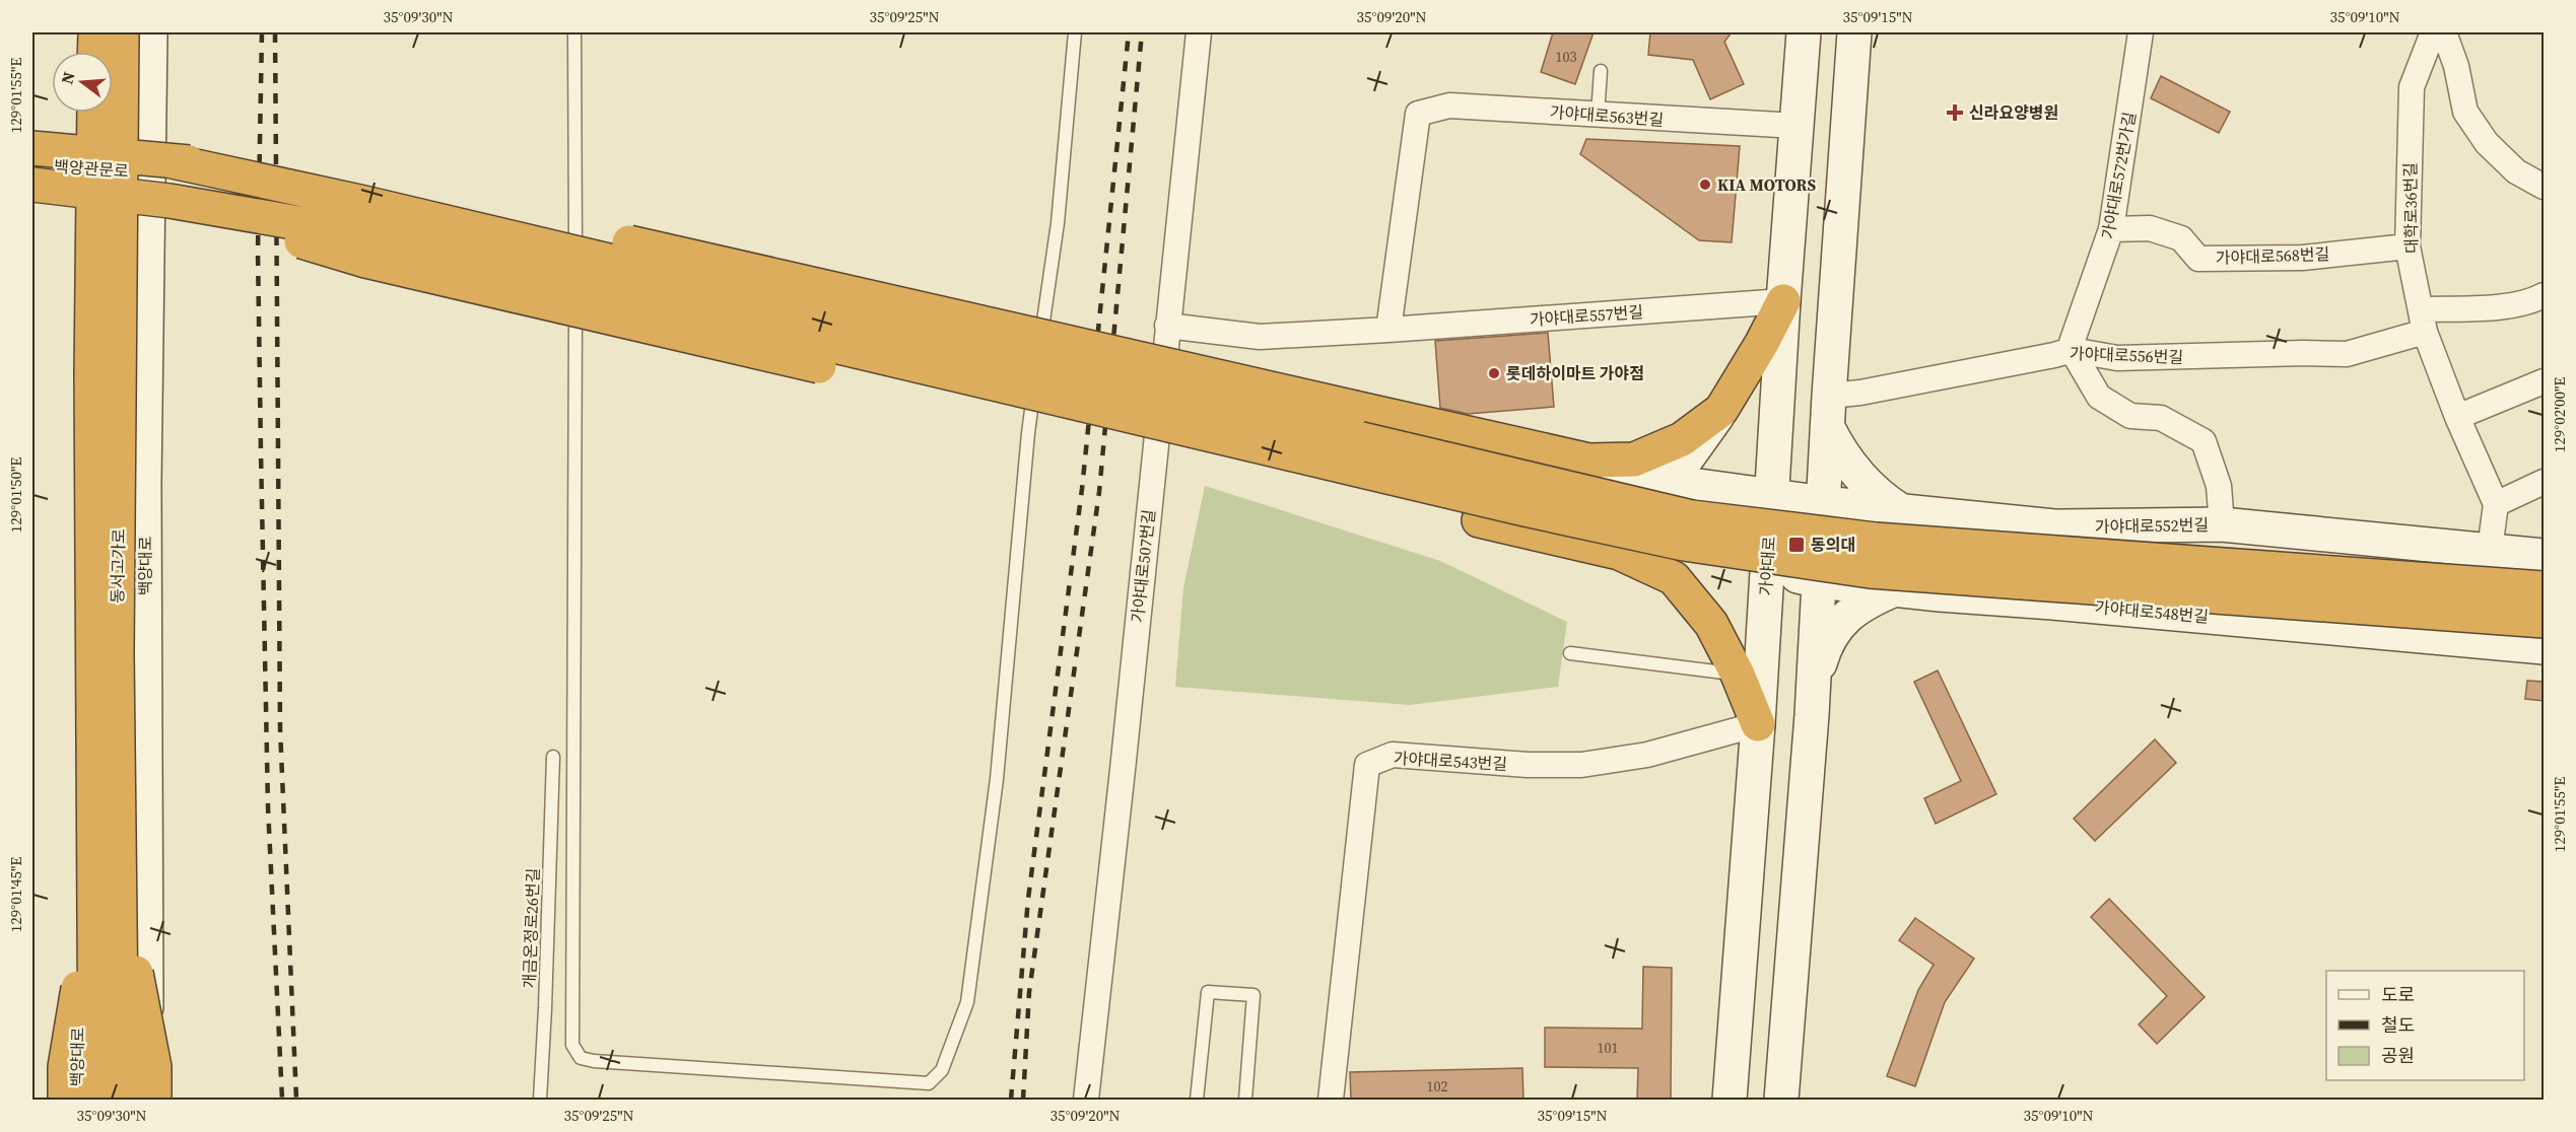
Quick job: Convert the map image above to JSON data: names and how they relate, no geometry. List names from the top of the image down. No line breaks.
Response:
{"streets":{"highway":["동서고가로"],"main road":["백양관문로","가야대로552번길","백양대로","가야대로","가야대로548번길"],"street":["가야대로563번길","가야대로572번가길","대학로36번길","가야대로568번길","가야대로557번길","가야대로556번길","가야대로507번길","가야대로543번길"],"lane":["개금온정로26번길"]},"crossings":[["가야대로563번길","가야대로557번길"],["가야대로563번길","가야대로"],["백양관문로","백양대로"],["가야대로572번가길","가야대로568번길"],["가야대로572번가길","가야대로556번길"],["대학로36번길","가야대로568번길"],["대학로36번길","가야대로556번길"],["가야대로557번길","가야대로507번길"],["가야대로557번길","가야대로"],["가야대로552번길","가야대로"],["가야대로","가야대로548번길"],["가야대로","가야대로543번길"]],"places":{"health":["신라요양병원"],"other":["KIA MOTORS","롯데하이마트 가야점"],"transit":["동의대"]},"house_numbers":["103","101","102"],"legend":["도로","철도","공원"],"north":"left","coordinates":["35°09'30\"N","35°09'25\"N","35°09'20\"N","35°09'15\"N","35°09'10\"N","129°01'55\"E","129°02'00\"E","129°01'50\"E","129°01'45\"E"]}
